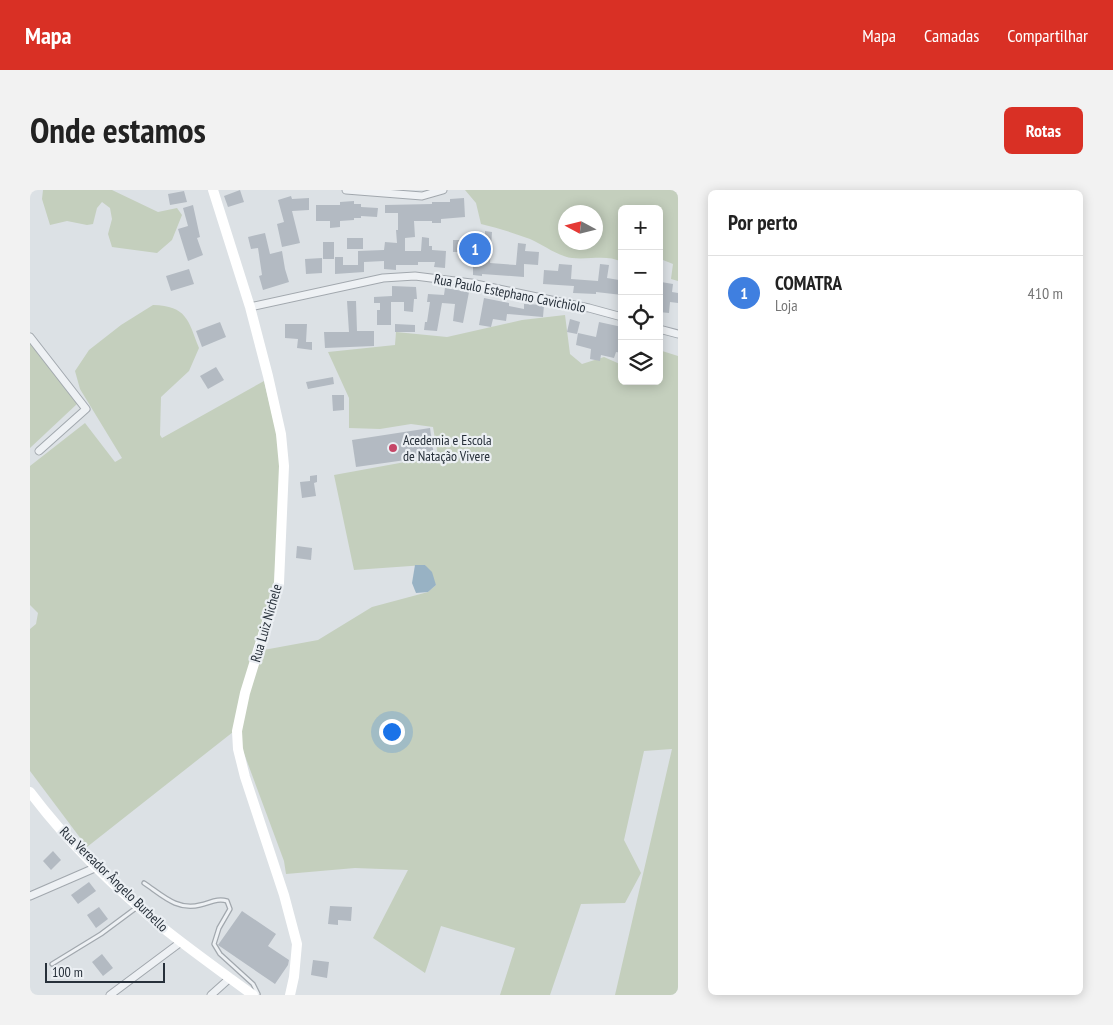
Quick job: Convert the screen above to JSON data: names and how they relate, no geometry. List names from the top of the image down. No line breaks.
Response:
{"streets":{"street":["Rua Paulo Estephano Cavichiolo","Rua Luiz Nichele","Rua Vereador Ângelo Burbello"]},"crossings":[["Rua Paulo Estephano Cavichiolo","Rua Luiz Nichele"]],"places":["Acedemia e Escola de Natação Vivere"],"scale_bar":"100 m","north":"left","page":{"header":"Mapa","nav":["Mapa","Camadas","Compartilhar"],"title":"Onde estamos","buttons":"Rotas","heading":"Por perto","map_buttons":["+","−"],"pins":"1","list":[{"mark":"1","name":"COMATRA","note":"Loja","value":"410 m"}],"scale":"100 m"}}
